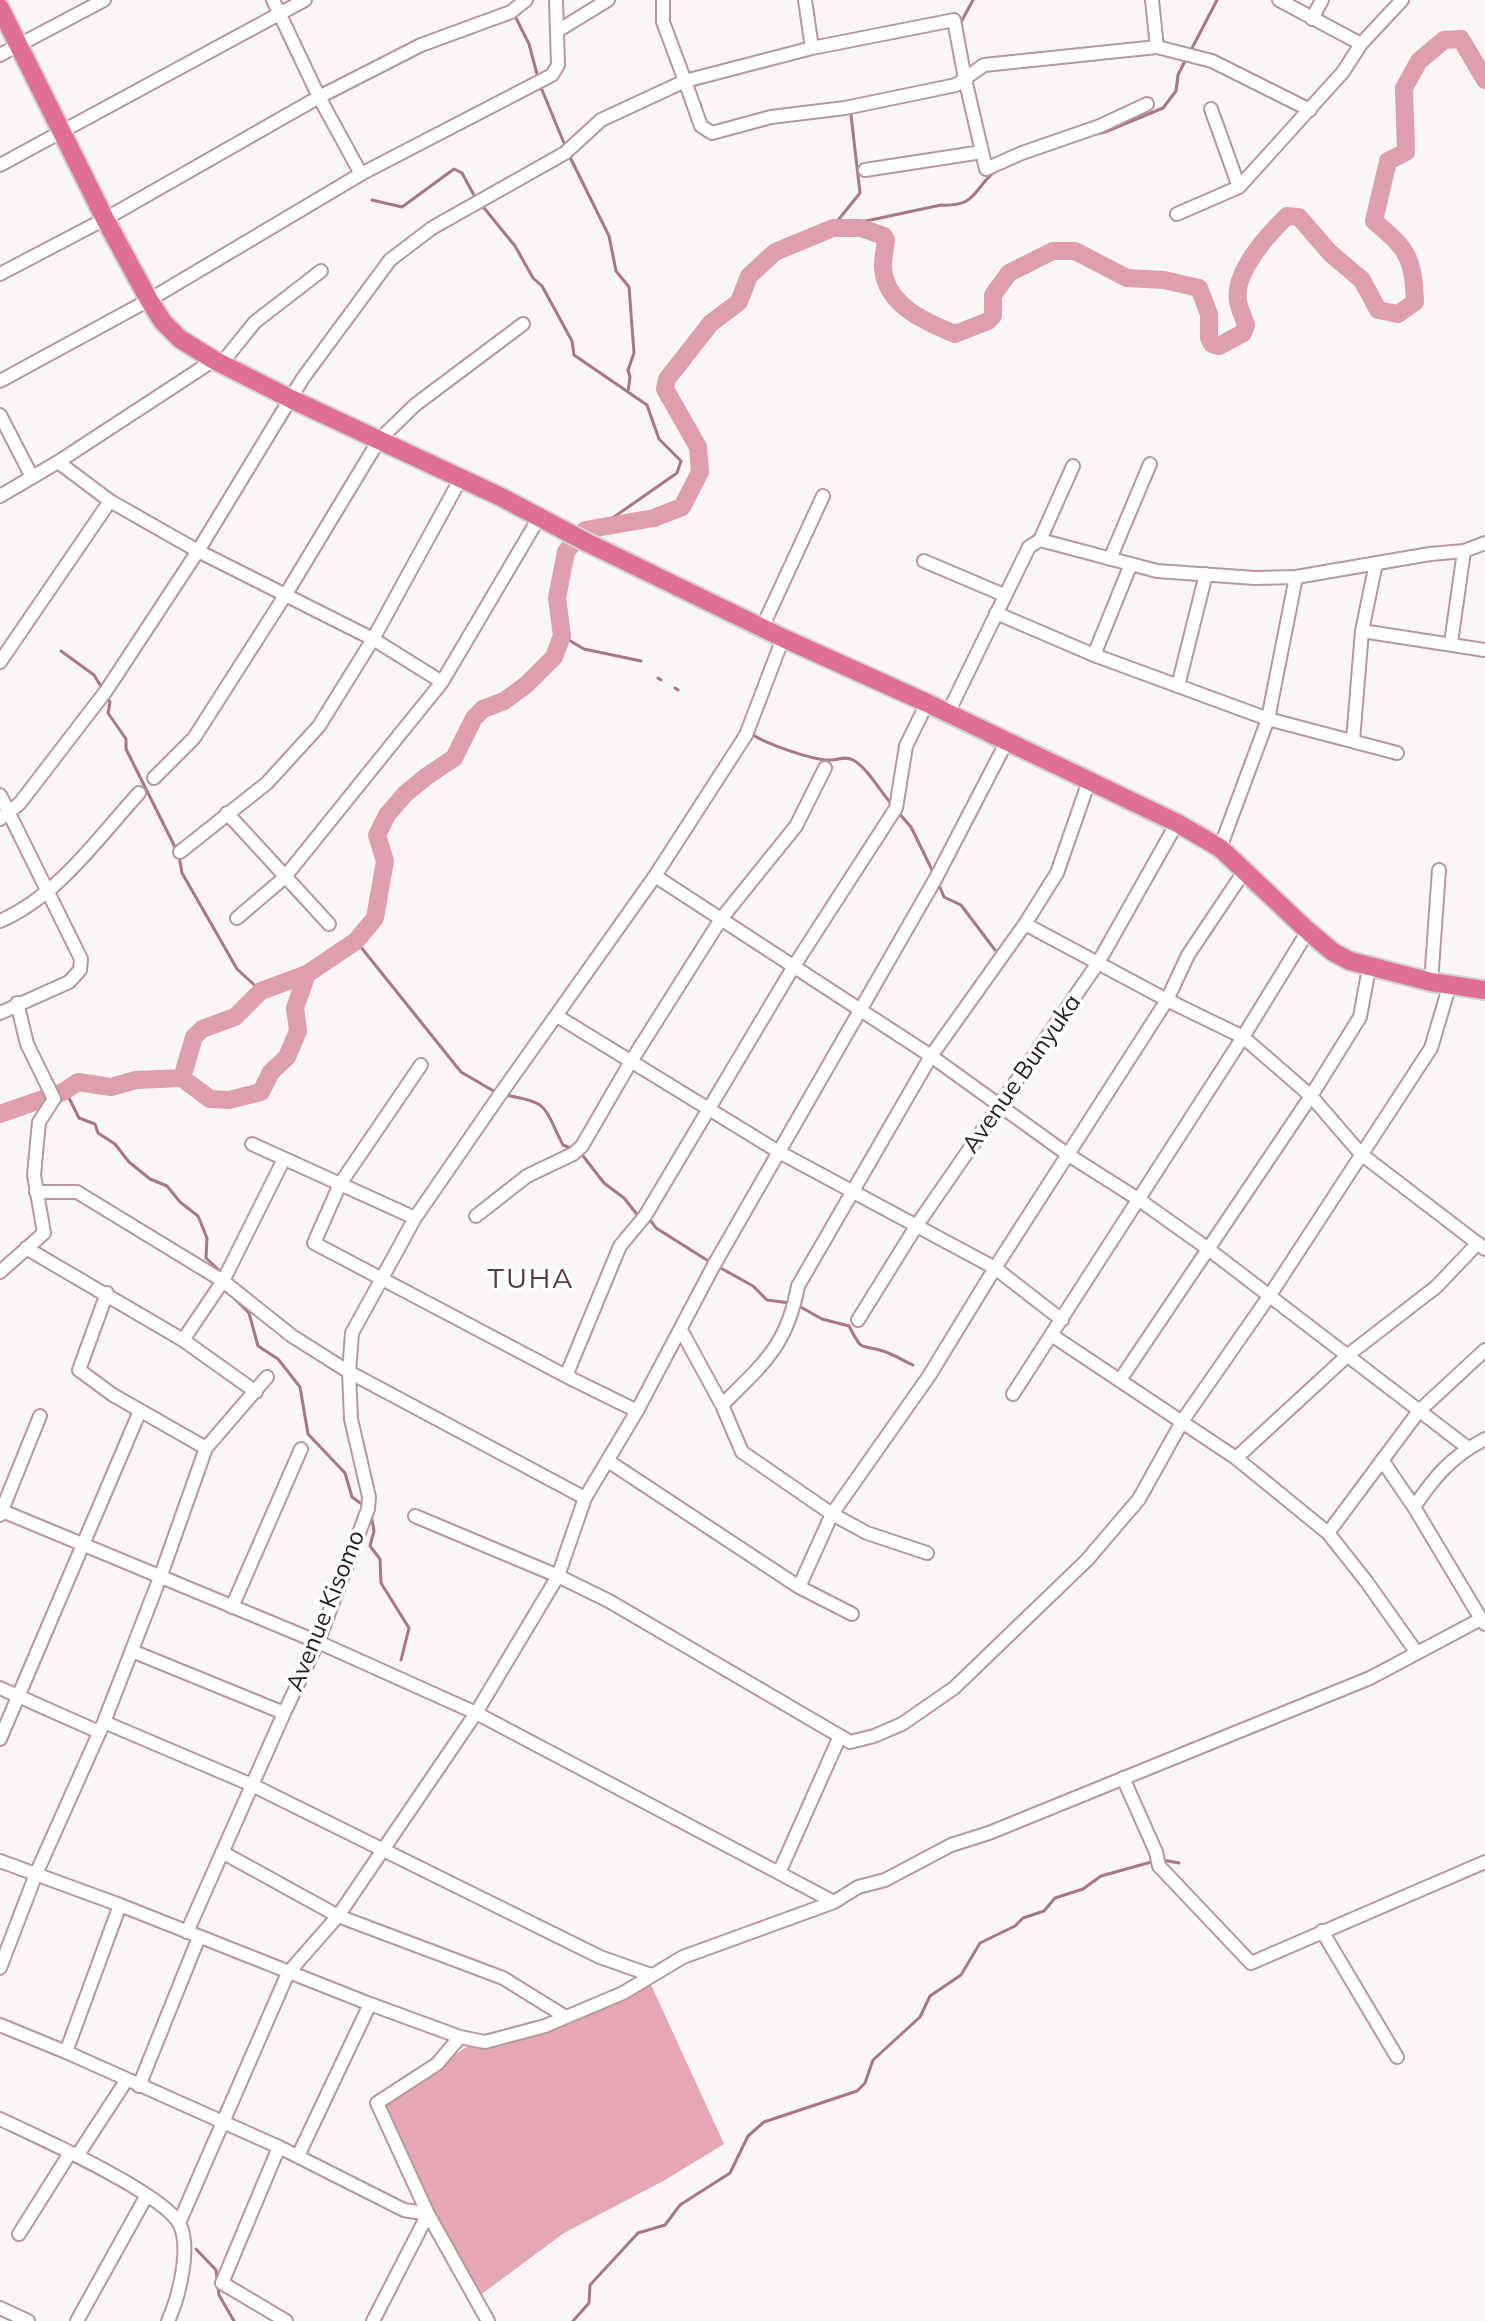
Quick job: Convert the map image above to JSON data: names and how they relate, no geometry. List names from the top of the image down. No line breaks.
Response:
{"streets":{"street":["Avenue Bunyuka","Avenue Kisomo"]},"districts":["TUHA"]}
